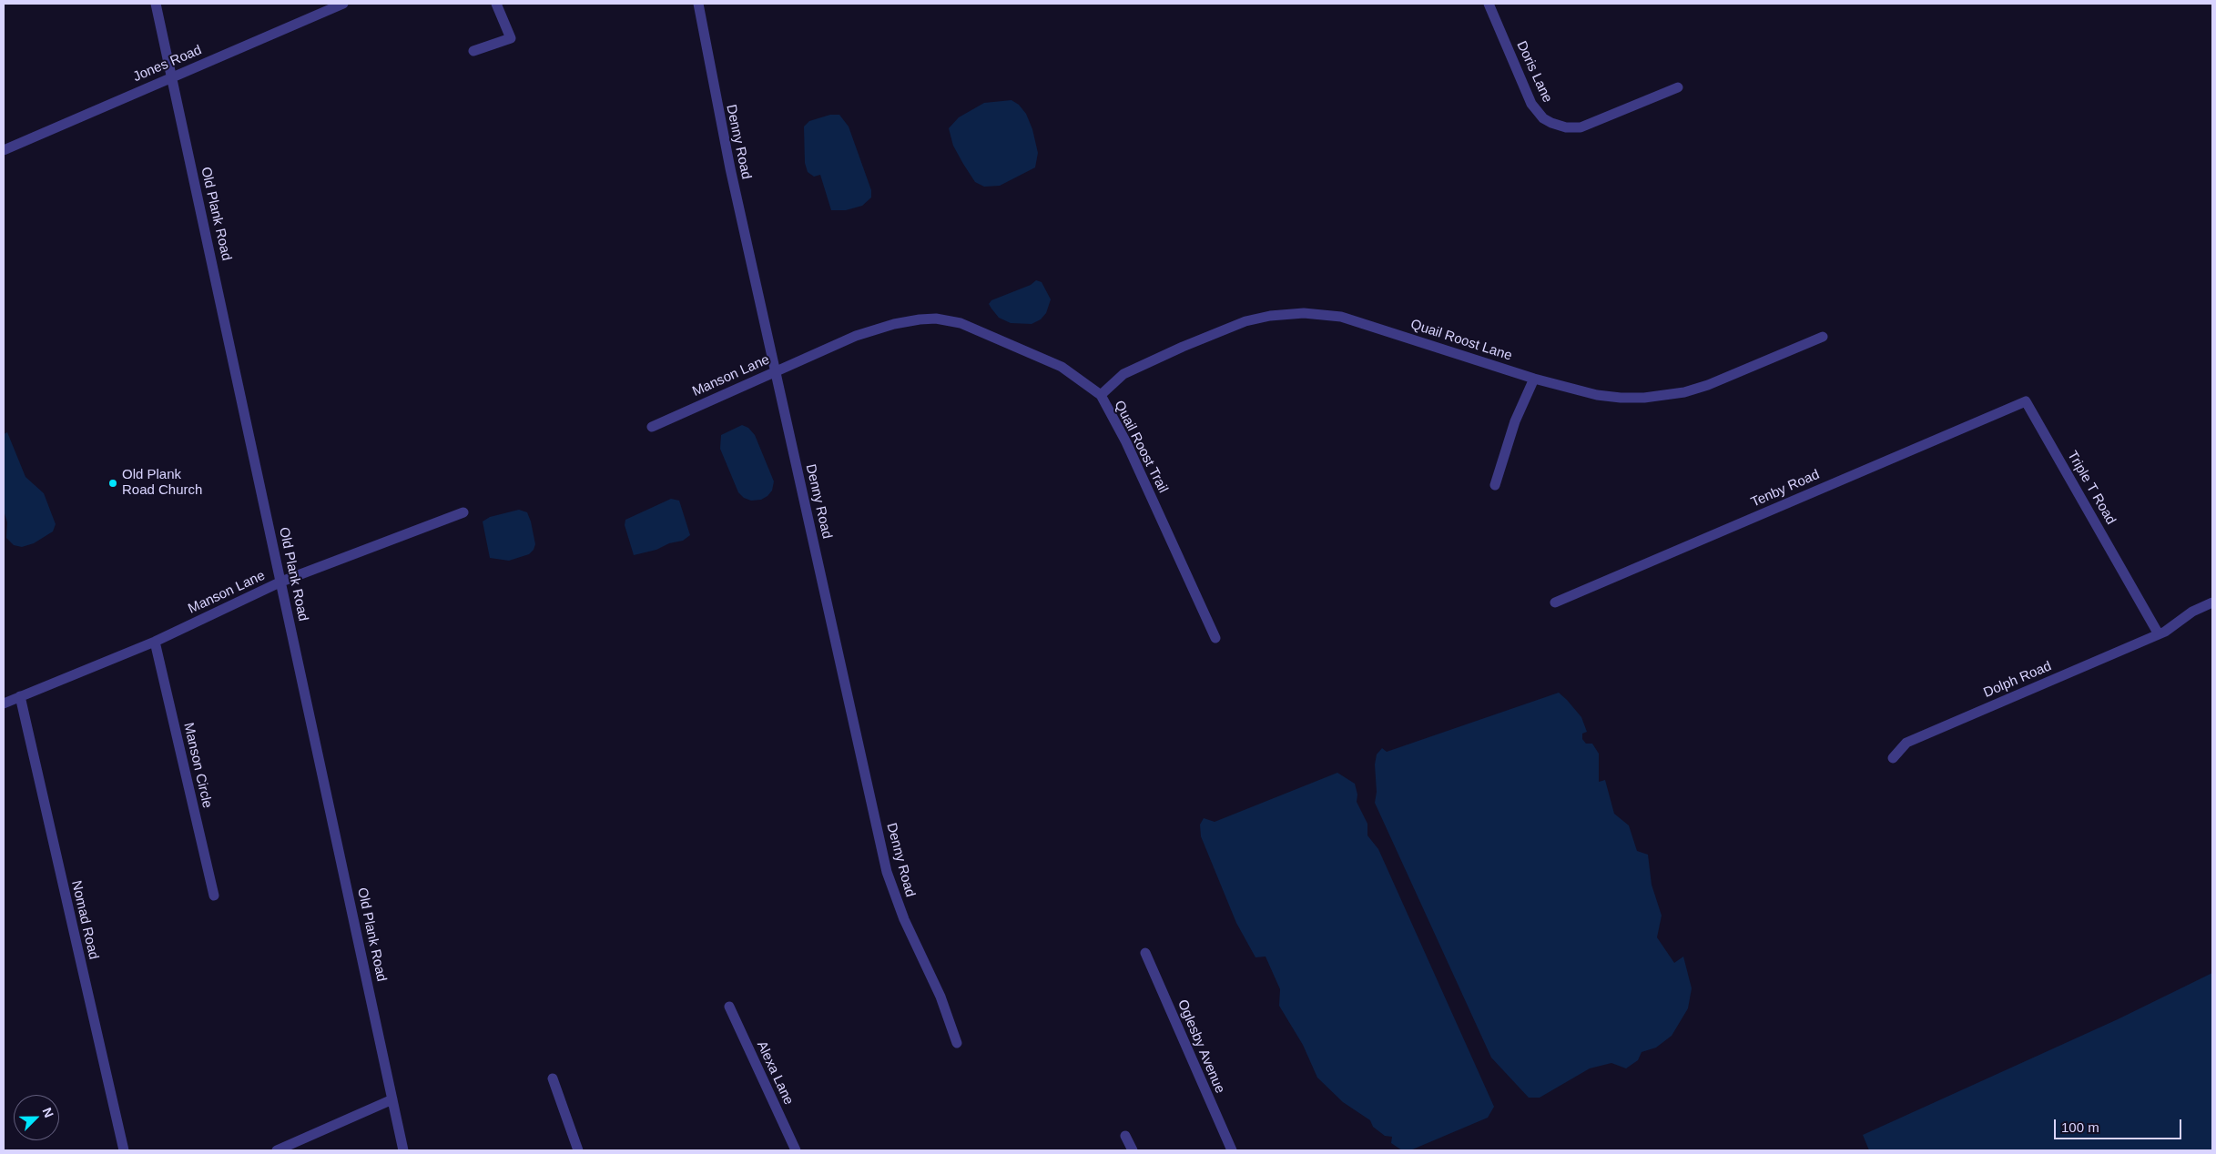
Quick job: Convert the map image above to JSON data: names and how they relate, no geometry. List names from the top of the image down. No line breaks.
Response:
{"streets":{"street":["Jones Road","Doris Lane","Denny Road","Old Plank Road","Quail Roost Lane","Manson Lane","Quail Roost Trail","Triple T Road","Tenby Road","Dolph Road","Manson Circle","Nomad Road","Oglesby Avenue","Alexa Lane"]},"crossings":[["Jones Road","Old Plank Road"],["Denny Road","Manson Lane"],["Old Plank Road","Manson Lane"],["Quail Roost Lane","Quail Roost Trail"],["Manson Lane","Quail Roost Trail"],["Manson Lane","Manson Circle"],["Manson Lane","Nomad Road"],["Triple T Road","Tenby Road"],["Triple T Road","Dolph Road"]],"places":["Old Plank Road Church"],"scale_bar":"100 m","north":"top right"}
